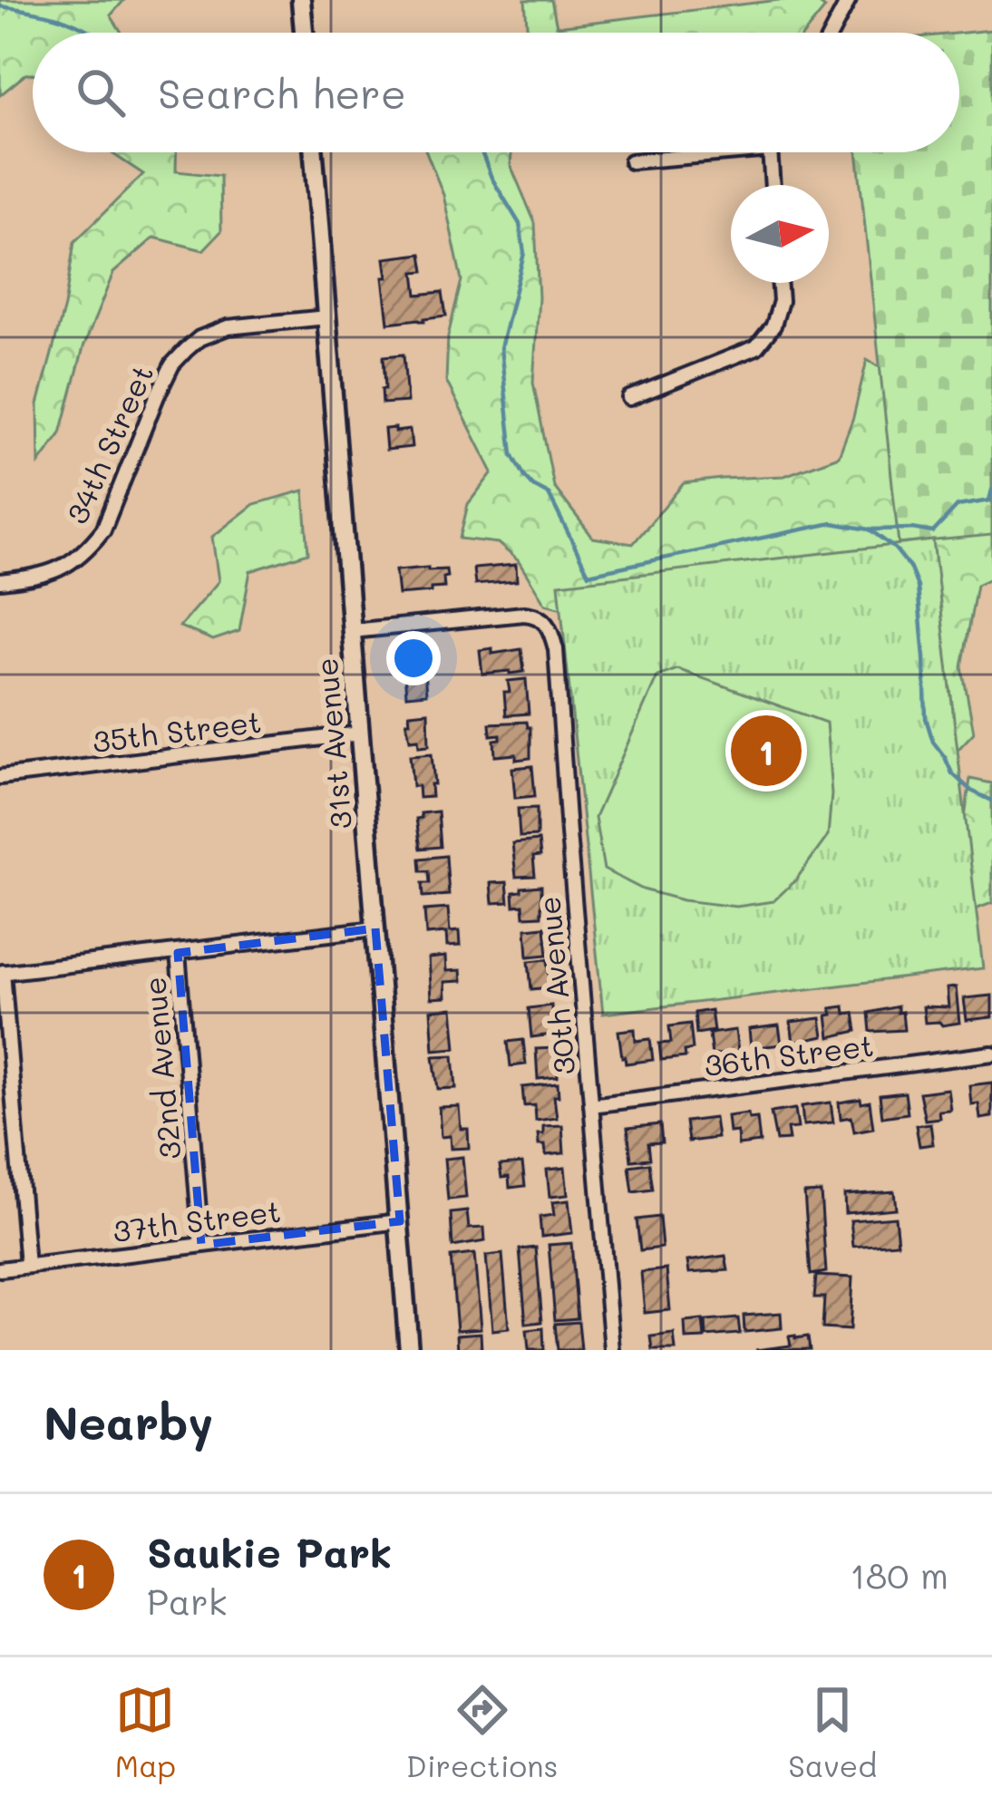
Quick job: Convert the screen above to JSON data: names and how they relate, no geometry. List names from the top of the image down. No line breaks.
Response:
{"streets":{"street":["34th Street","35th Street","31st Avenue","30th Avenue","36th Street","32nd Avenue","37th Street"]},"crossings":[["34th Street","31st Avenue"],["35th Street","31st Avenue"],["31st Avenue","30th Avenue"],["31st Avenue","37th Street"],["30th Avenue","36th Street"],["32nd Avenue","37th Street"]],"north":"right","page":{"search":"Search here","pins":"1","heading":"Nearby","list":[{"mark":"1","name":"Saukie Park","note":"Park","value":"180 m"}],"nav":["Map","Directions","Saved"]}}
